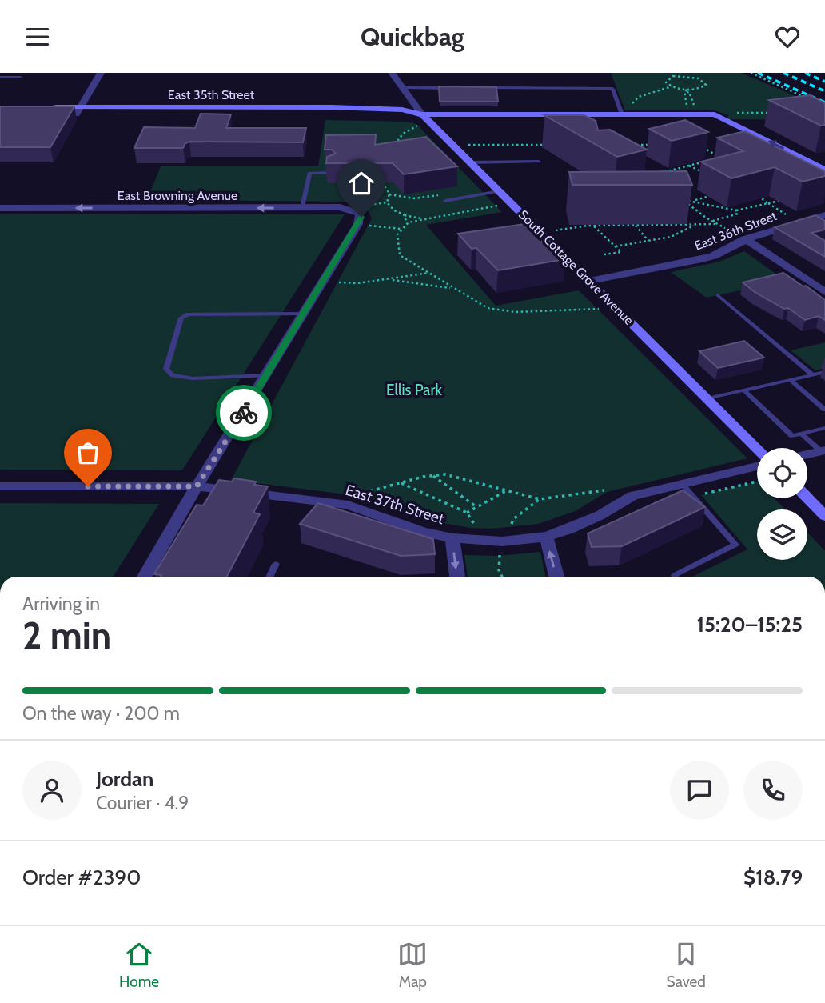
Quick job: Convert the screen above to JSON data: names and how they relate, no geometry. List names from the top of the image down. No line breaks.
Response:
{"streets":{"main road":["East 35th Street","South Cottage Grove Avenue"],"street":["East Browning Avenue","East 36th Street","East 37th Street"]},"crossings":[["East 35th Street","South Cottage Grove Avenue"],["East 36th Street","South Cottage Grove Avenue"]],"one_way":["East Browning Avenue"],"parks":["Ellis Park"],"page":{"header":"Quickbag","heading":["2 min","Arriving in","15:20–15:25"],"panel":["Jordan","Courier · 4.9","Order #2390","$18.79"],"bar":"On the way · 200 m","tabs":["Home","Map","Saved"]}}
